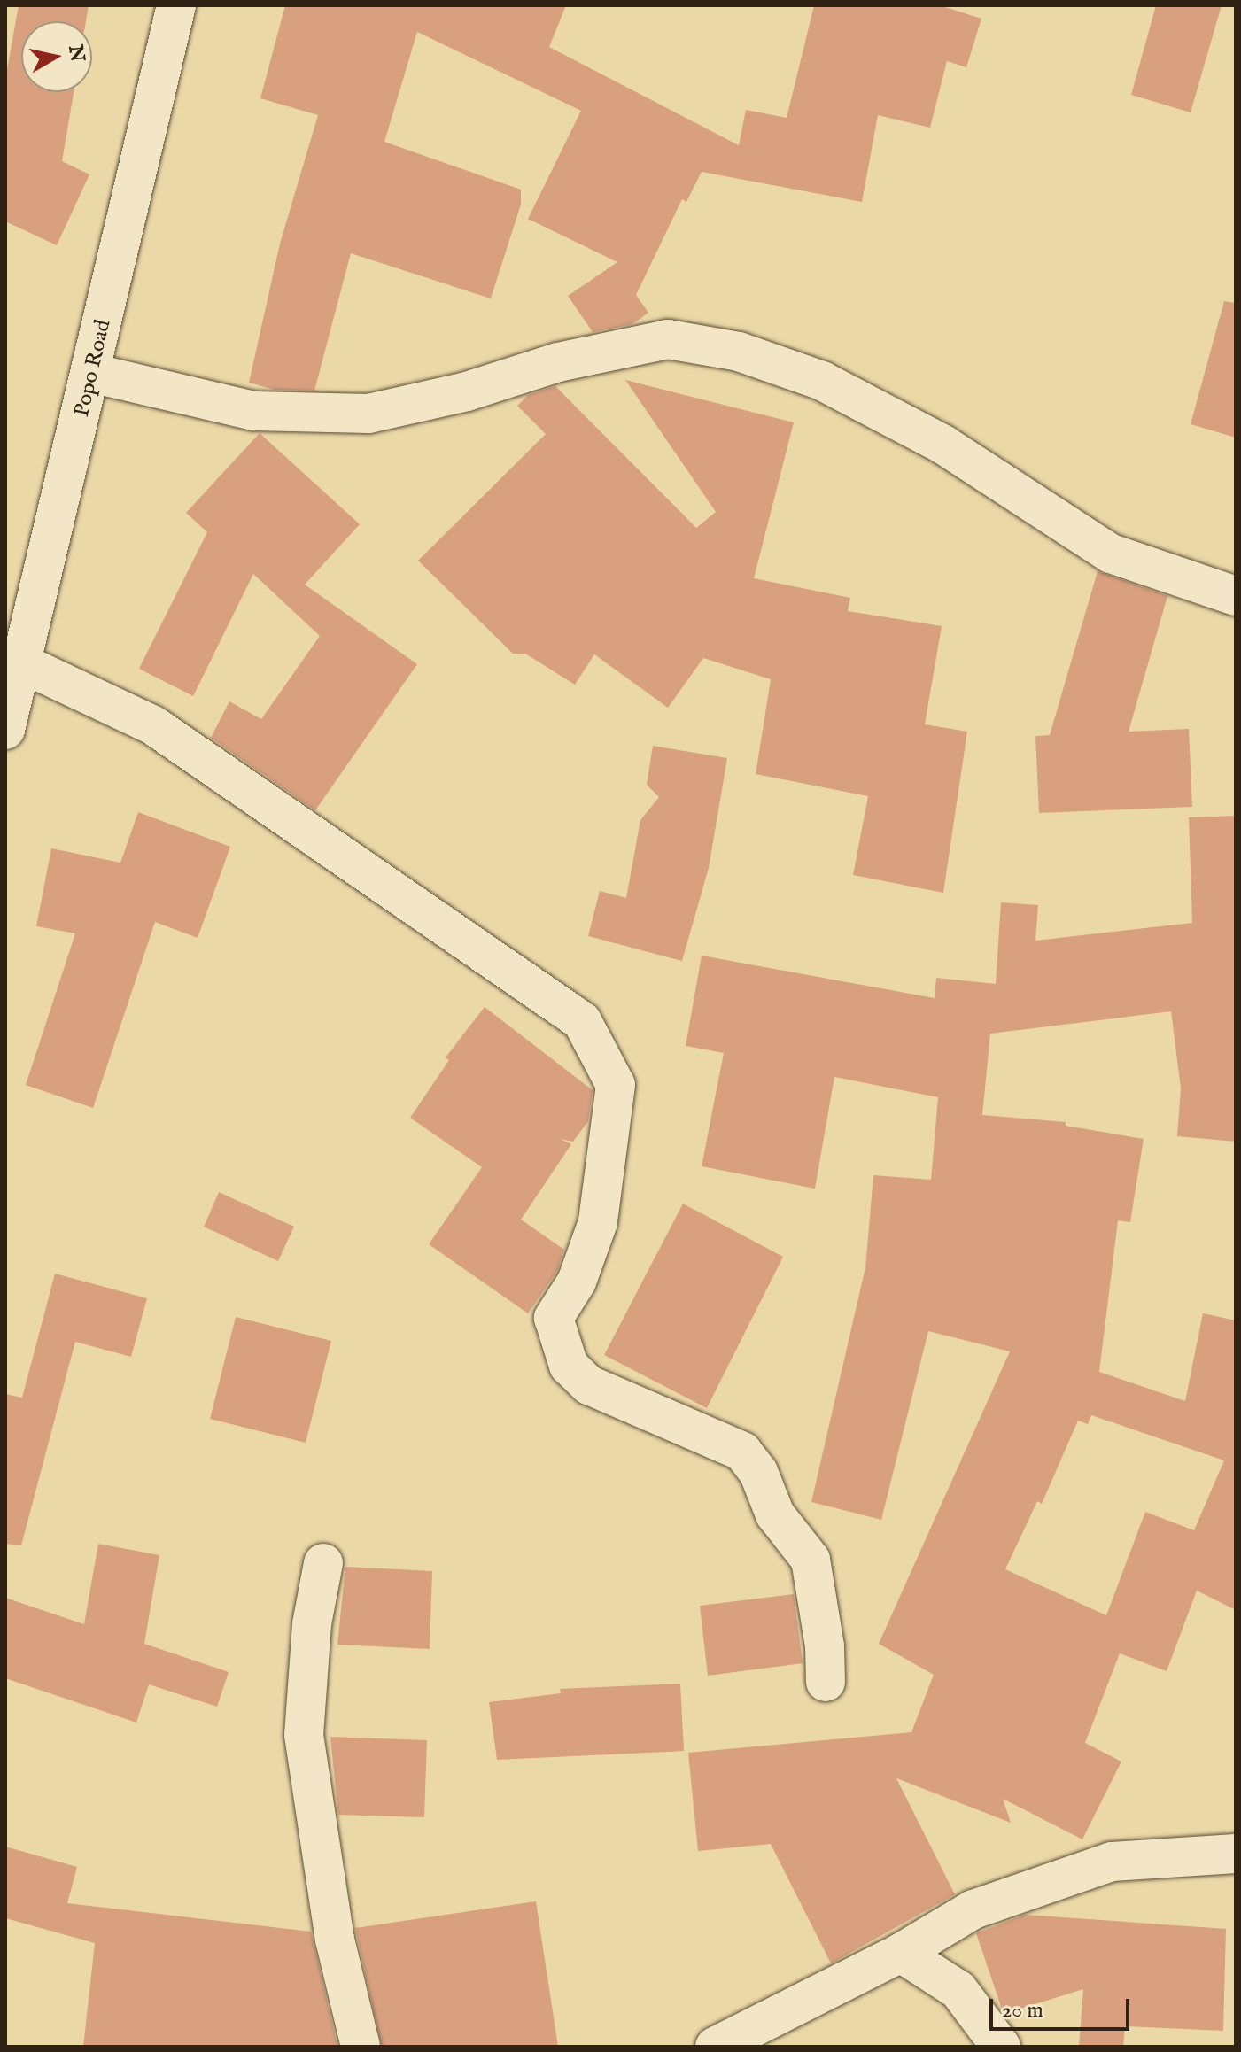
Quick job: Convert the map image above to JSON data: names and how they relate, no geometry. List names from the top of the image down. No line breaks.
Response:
{"streets":{"street":["Popo Road"]},"scale_bar":"20 m","north":"right"}
